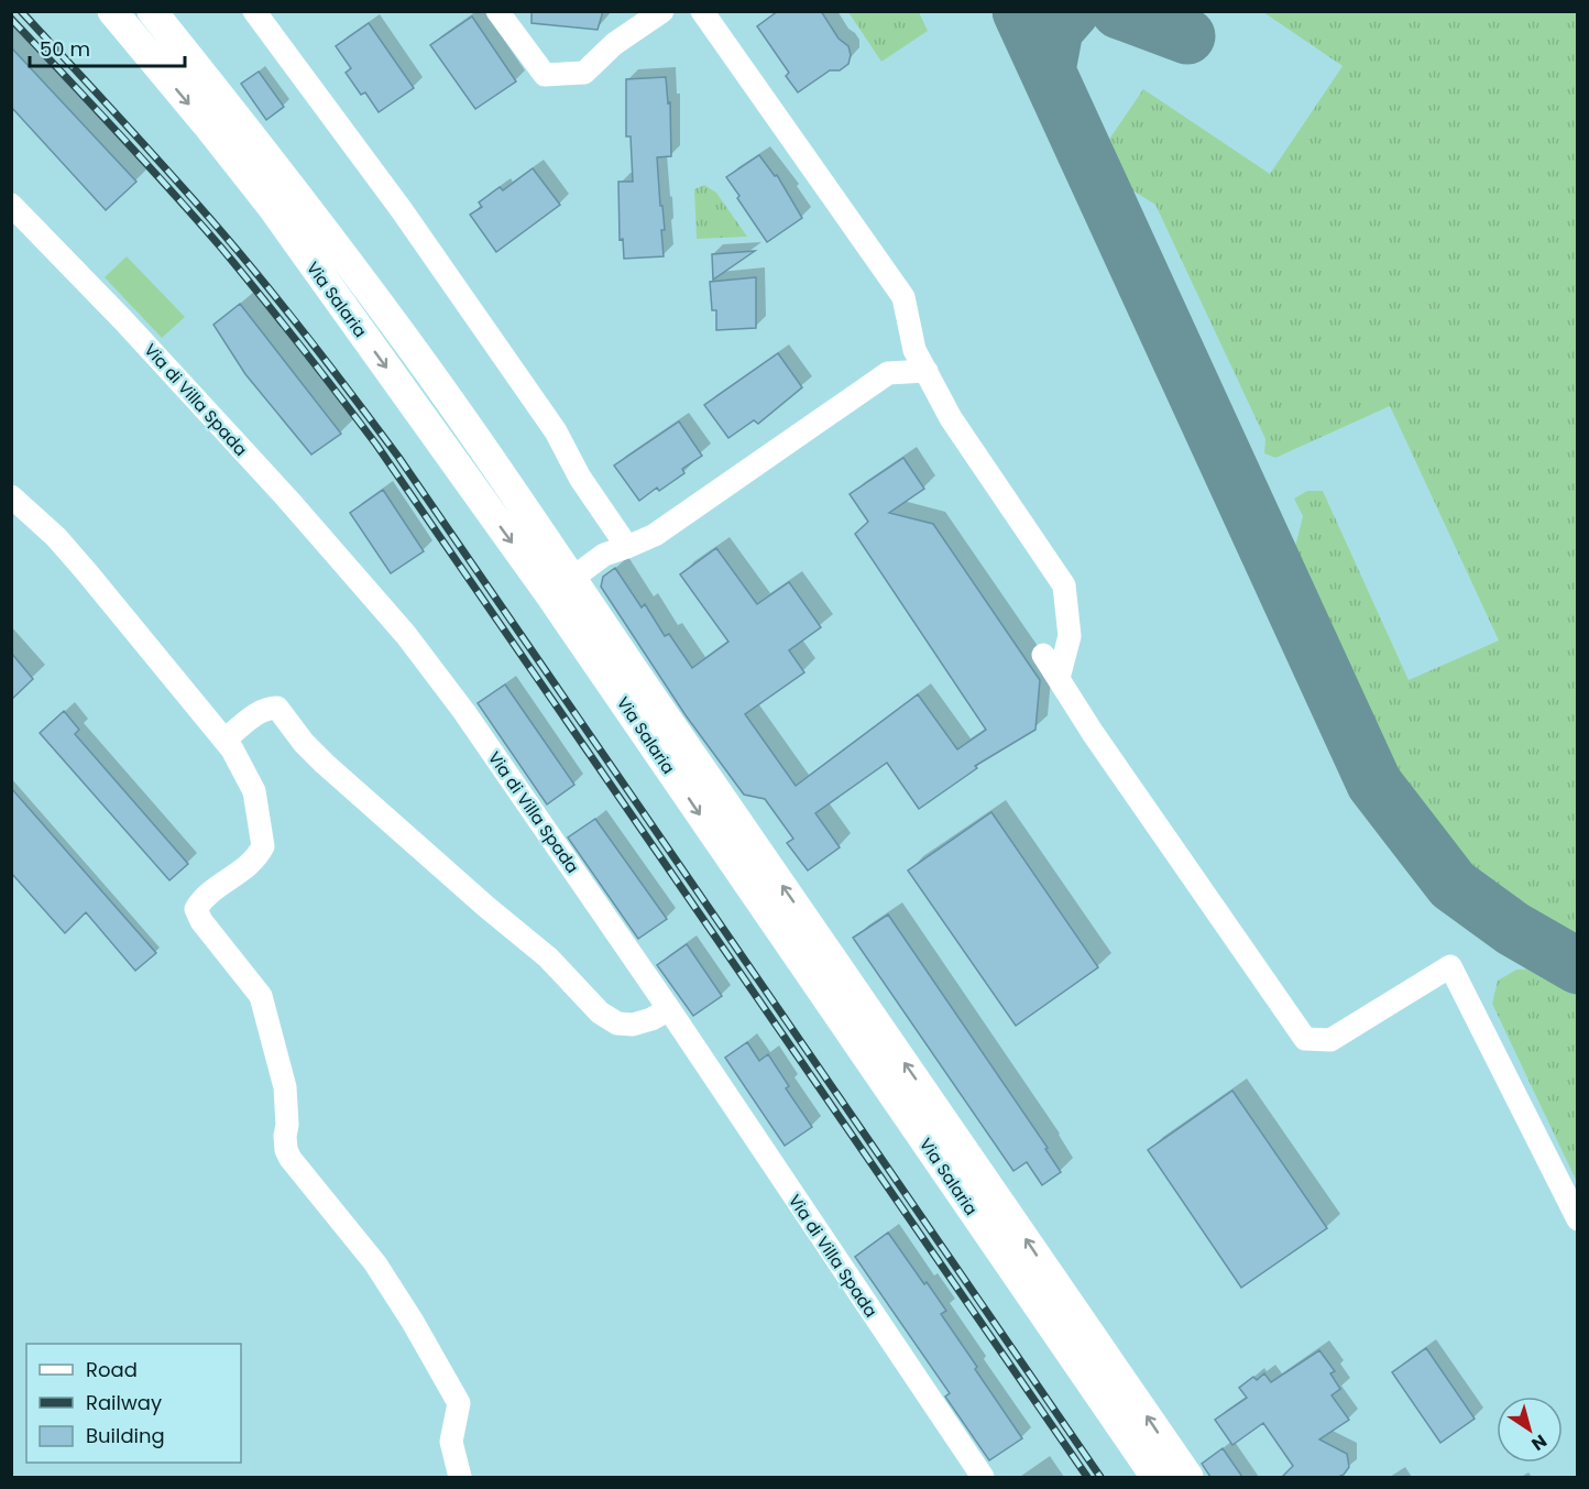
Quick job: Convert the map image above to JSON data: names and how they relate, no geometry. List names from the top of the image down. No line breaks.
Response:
{"streets":{"main road":["Via Salaria"],"street":["Via di Villa Spada"]},"legend":["Road","Railway","Building"],"scale_bar":"50 m","north":"bottom right"}
